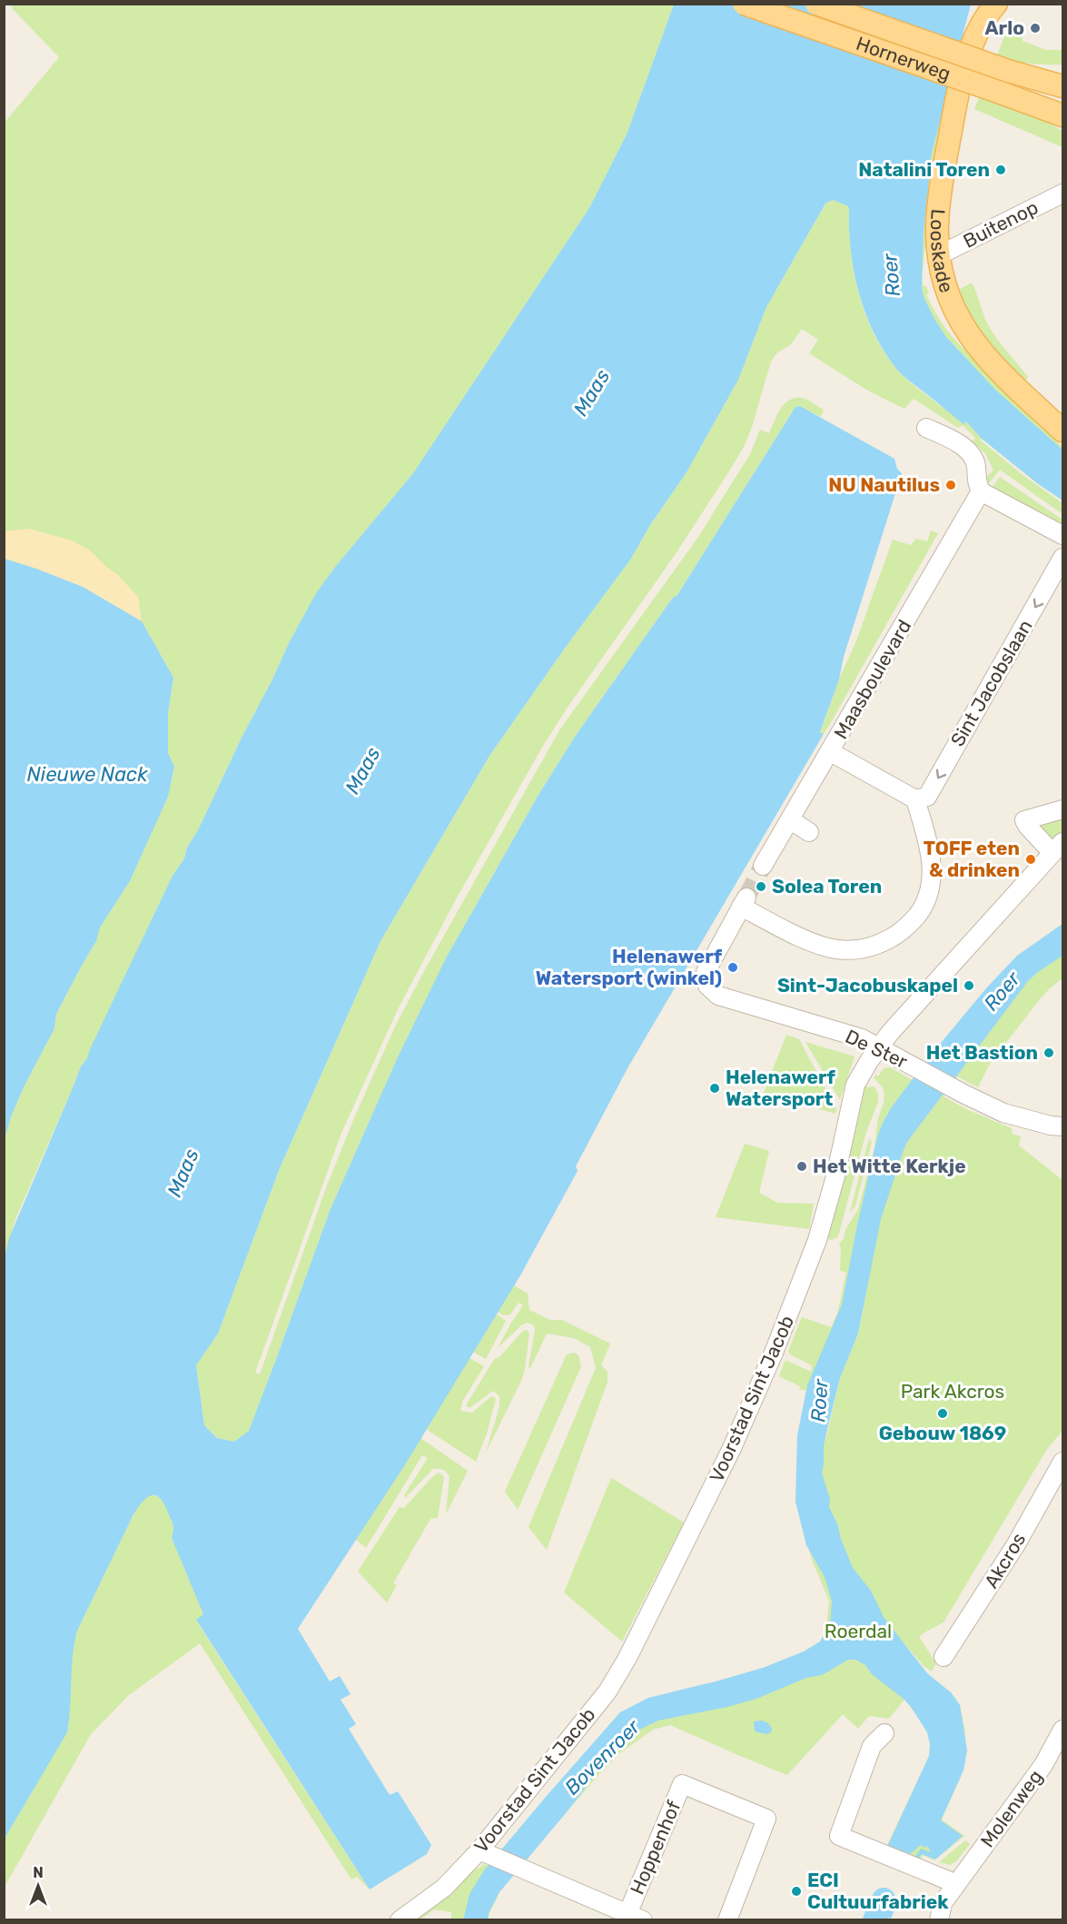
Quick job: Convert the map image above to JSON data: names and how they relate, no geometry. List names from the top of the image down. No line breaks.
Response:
{"streets":{"main road":["Hornerweg","Looskade"],"street":["Buitenop","Maasboulevard","Sint Jacobslaan","De Ster","Voorstad Sint Jacob","Akcros","Molenweg","Hoppenhof"]},"crossings":[["Buitenop","Looskade"],["Sint Jacobslaan","De Ster"],["De Ster","Voorstad Sint Jacob"]],"one_way":["Sint Jacobslaan"],"water":["Roer","Maas","Nieuwe Nack","Bovenroer"],"parks":["Park Akcros","Roerdal"],"places":["Arlo","Natalini Toren","NU Nautilus","TOFF eten & drinken","Solea Toren","Helenawerf Watersport (winkel)","Sint-Jacobuskapel","Het Bastion","Helenawerf Watersport","Het Witte Kerkje","Gebouw 1869","ECI Cultuurfabriek"],"north":"top"}
